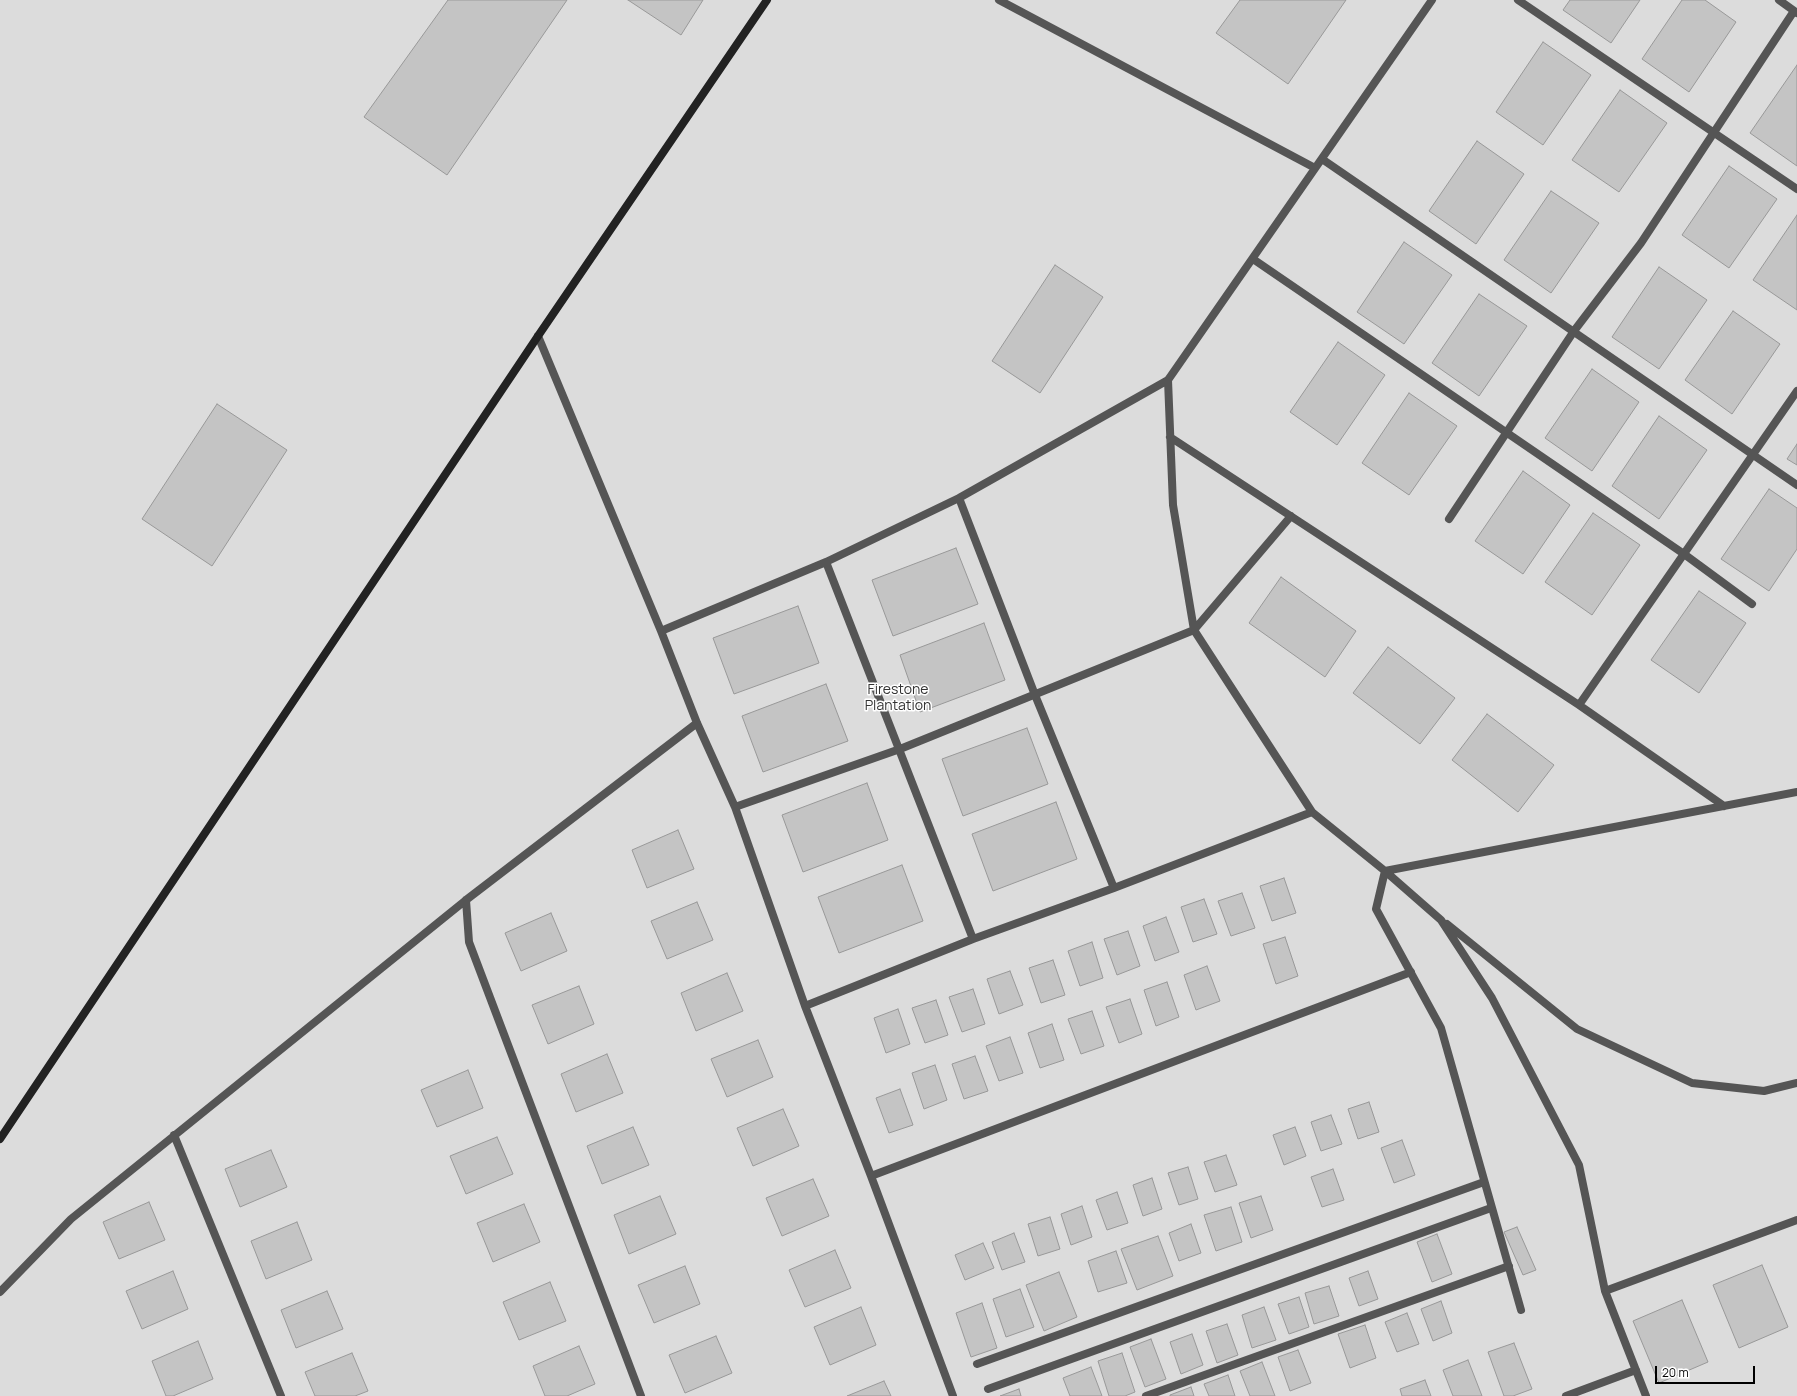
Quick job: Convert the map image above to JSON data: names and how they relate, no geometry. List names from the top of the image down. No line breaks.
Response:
{"parks":["Firestone Plantation"],"scale_bar":"20 m"}
